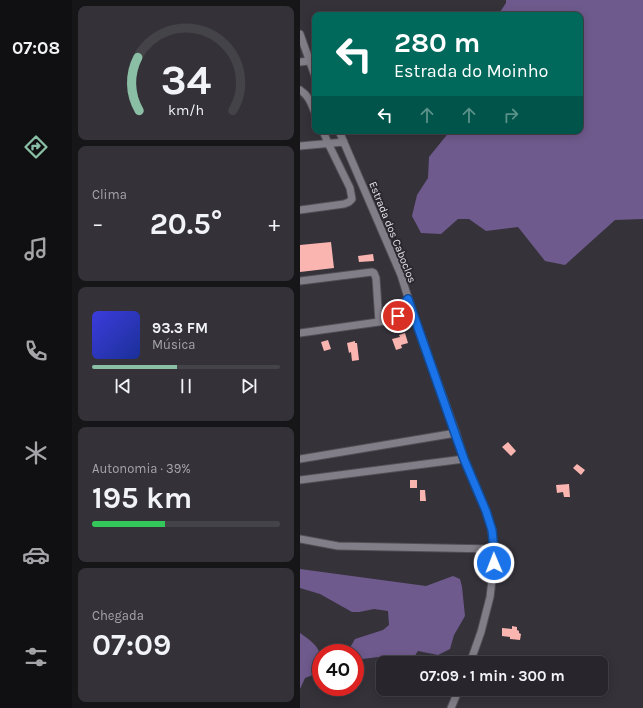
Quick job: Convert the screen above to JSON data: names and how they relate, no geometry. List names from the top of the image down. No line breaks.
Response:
{"streets":{"street":["Estrada dos Caboclos"]},"page":{"tabs":"07:08","turn":["280 m","Estrada do Moinho"],"tile":["Clima",["Autonomia · 39%","195 km"],["Chegada","07:09"]],"heat":["−","20.5°","+"],"song":["93.3 FM","Música"],"limit":"40","trip":"07:09 · 1 min · 300 m","gauge":["34","km/h"]}}
